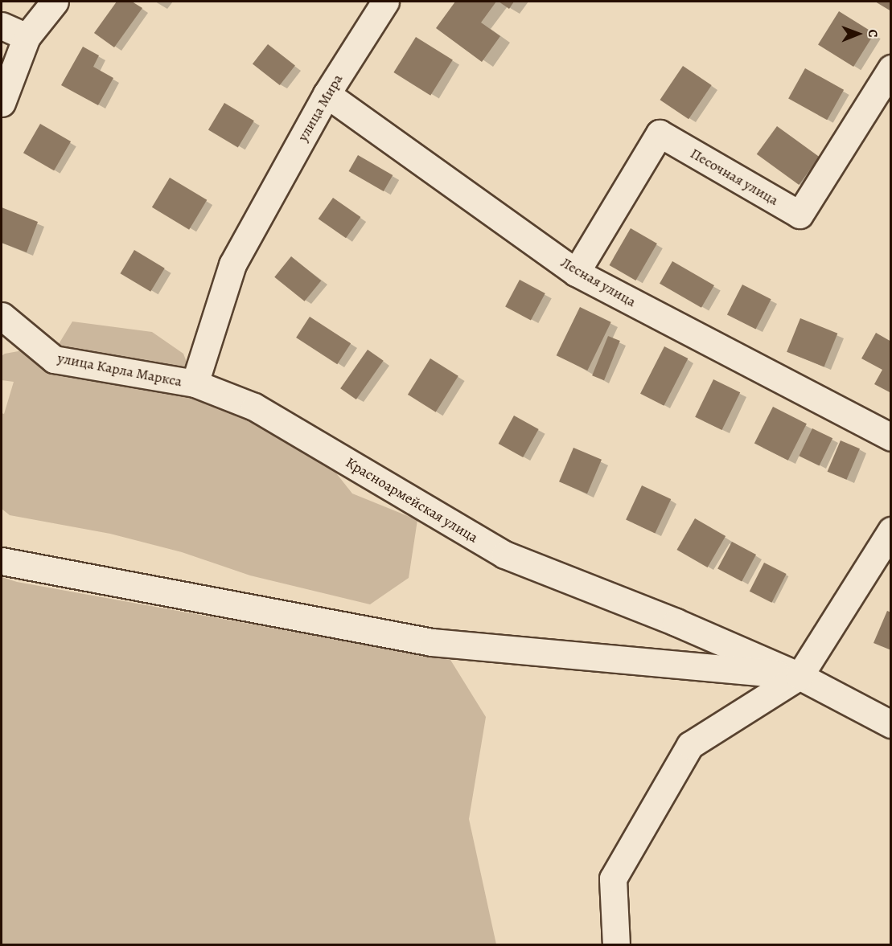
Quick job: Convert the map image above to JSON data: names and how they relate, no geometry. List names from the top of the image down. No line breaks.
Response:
{"streets":{"street":["улица Мира","Песочная улица","Лесная улица","улица Карла Маркса","Красноармейская улица"]},"crossings":[["улица Мира","Лесная улица"],["улица Мира","улица Карла Маркса"],["улица Мира","Красноармейская улица"],["Песочная улица","Лесная улица"],["улица Карла Маркса","Красноармейская улица"]],"north":"right"}
